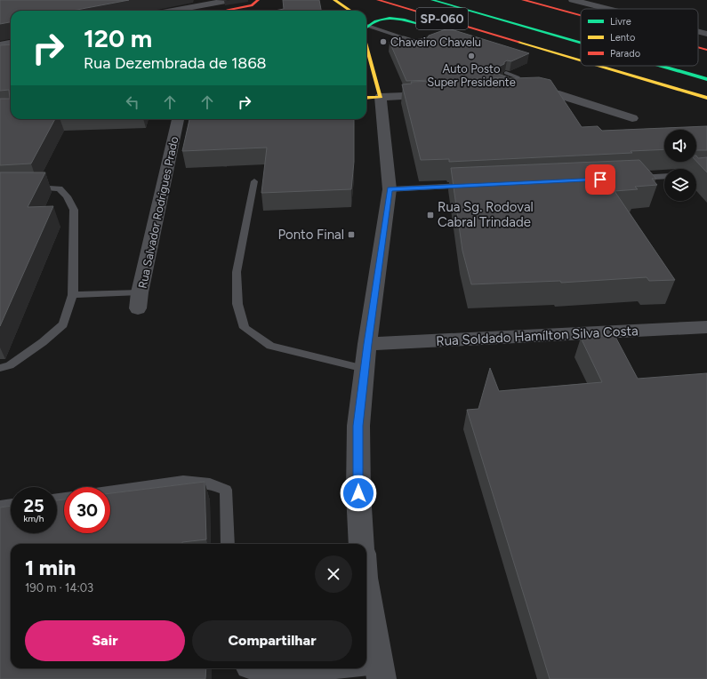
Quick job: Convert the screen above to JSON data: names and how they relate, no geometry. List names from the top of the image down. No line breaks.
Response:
{"streets":{"main road":["SP-060"],"street":["Rua Salvador Rodrigues Prado","Rua Soldado Hamílton Silva Costa"]},"places":{"other":["Chaveiro Chavelu","Auto Posto Super Presidente"],"transit":["Rua Sg. Rodoval Cabral Trindade","Ponto Final"]},"legend":["Livre","Lento","Parado"],"page":{"turn":["120 m","Rua Dezembrada de 1868"],"speed":"25 km/h","limit":"30","heading":["1 min","190 m · 14:03"],"buttons":["Sair","Compartilhar"]}}
